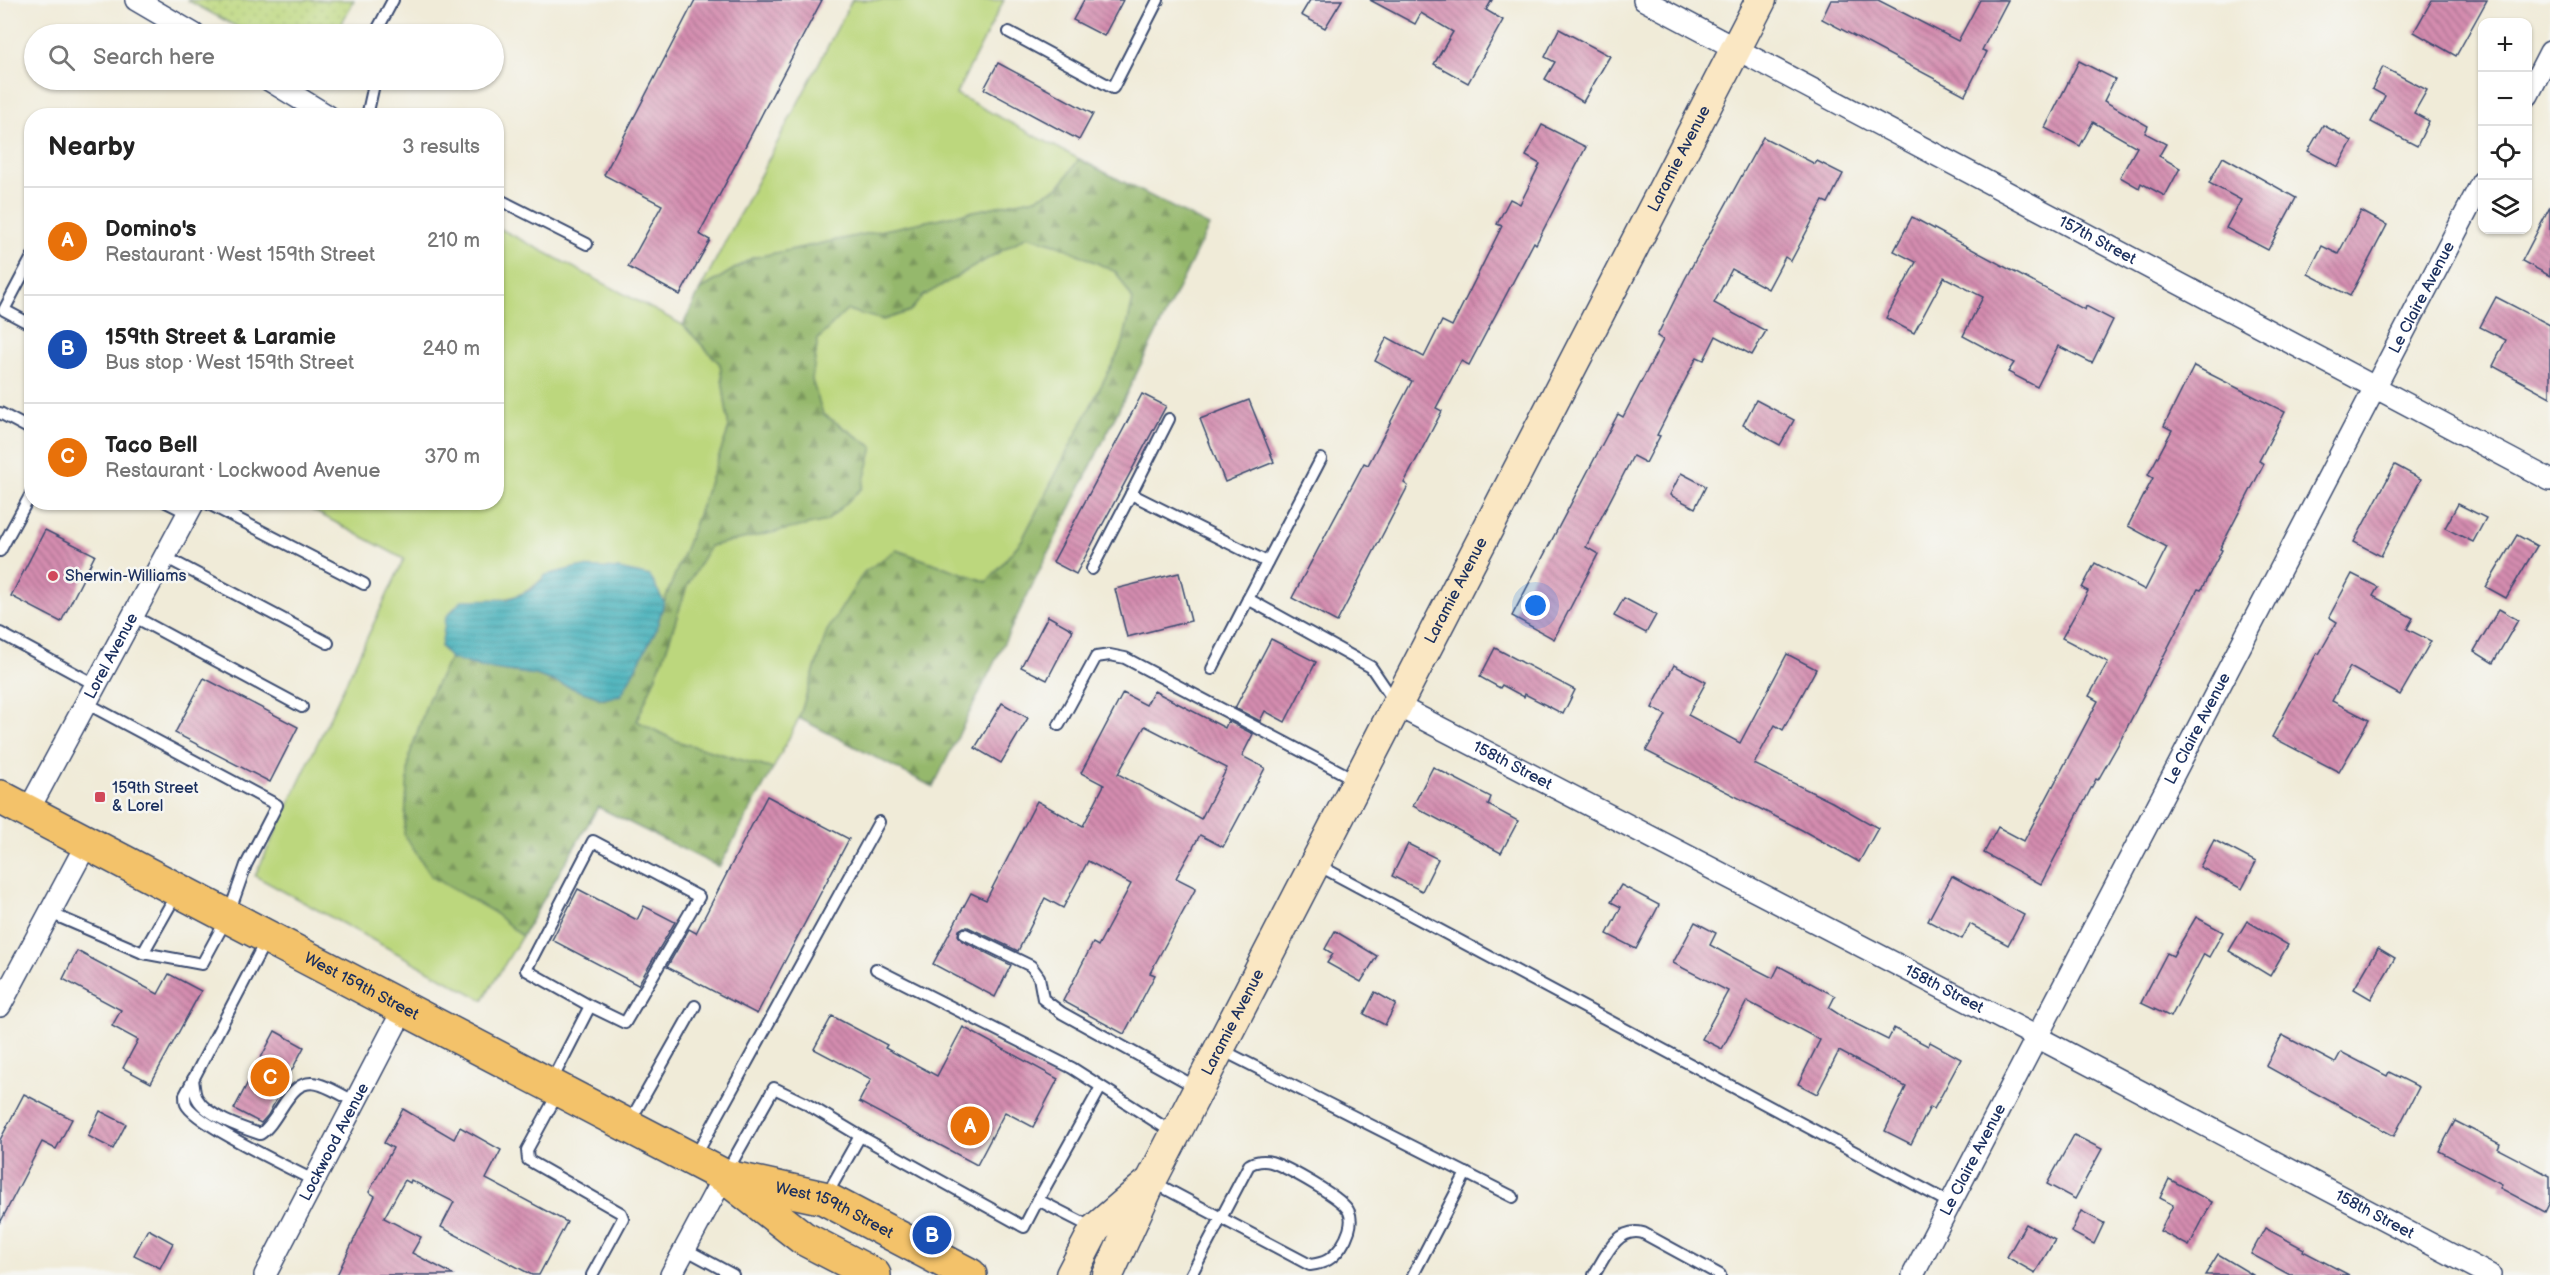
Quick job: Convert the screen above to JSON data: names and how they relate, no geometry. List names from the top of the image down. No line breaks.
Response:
{"streets":{"main road":["West 159th Street"],"street":["Laramie Avenue","157th Street","Le Claire Avenue","Lorel Avenue","158th Street","Lockwood Avenue"]},"crossings":[["Laramie Avenue","157th Street"],["Laramie Avenue","158th Street"],["157th Street","Le Claire Avenue"],["Le Claire Avenue","158th Street"],["Lorel Avenue","West 159th Street"],["West 159th Street","Lockwood Avenue"]],"places":{"other":["Sherwin-Williams"],"transit":["159th Street & Lorel"]},"page":{"map_buttons":["+","−"],"search":"Search here","heading":["Nearby","3 results"],"list":[{"mark":"A","name":"Domino's","note":"Restaurant · West 159th Street","value":"210 m"},{"mark":"B","name":"159th Street & Laramie","note":"Bus stop · West 159th Street","value":"240 m"},{"mark":"C","name":"Taco Bell","note":"Restaurant · Lockwood Avenue","value":"370 m"}],"pins":["C","A","B"]}}
